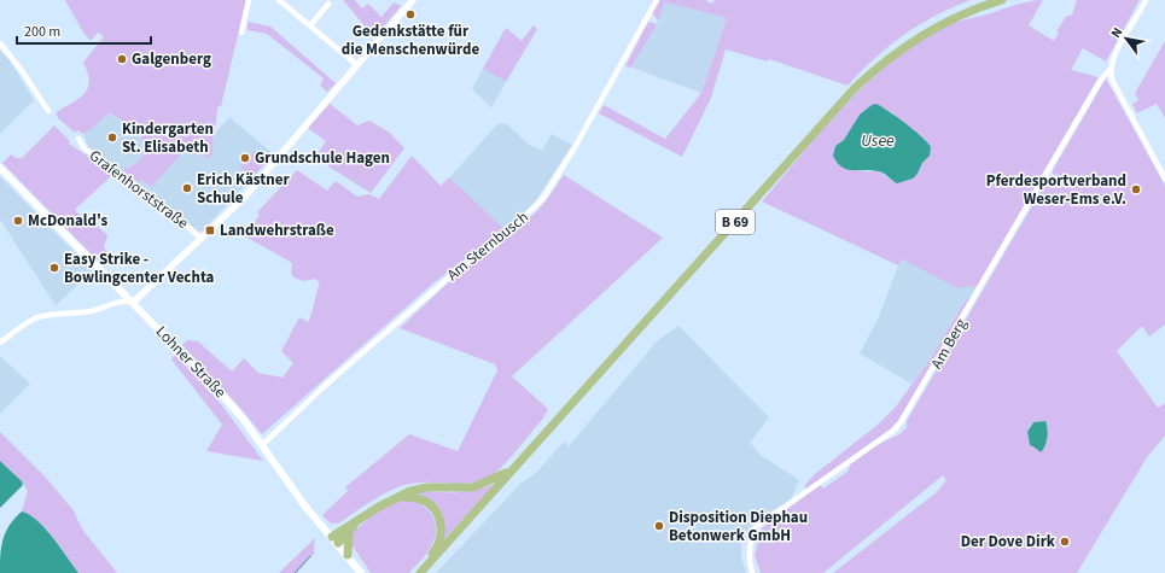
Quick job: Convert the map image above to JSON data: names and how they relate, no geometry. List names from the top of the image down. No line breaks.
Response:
{"streets":{"main road":["B 69","Lohner Straße"],"street":["Grafenhorststraße","Am Sternbusch","Am Berg"]},"crossings":[["Am Sternbusch","Lohner Straße"]],"water":["Usee"],"places":{"other":["Gedenkstätte für die Menschenwürde","Galgenberg","Kindergarten St. Elisabeth","Grundschule Hagen","Erich Kästner Schule","Pferdesportverband Weser-Ems e.V.","McDonald's","Easy Strike - Bowlingcenter Vechta","Disposition Diephau Betonwerk GmbH","Der Dove Dirk"],"transit":["Landwehrstraße"]},"scale_bar":"200 m","north":"top left"}
